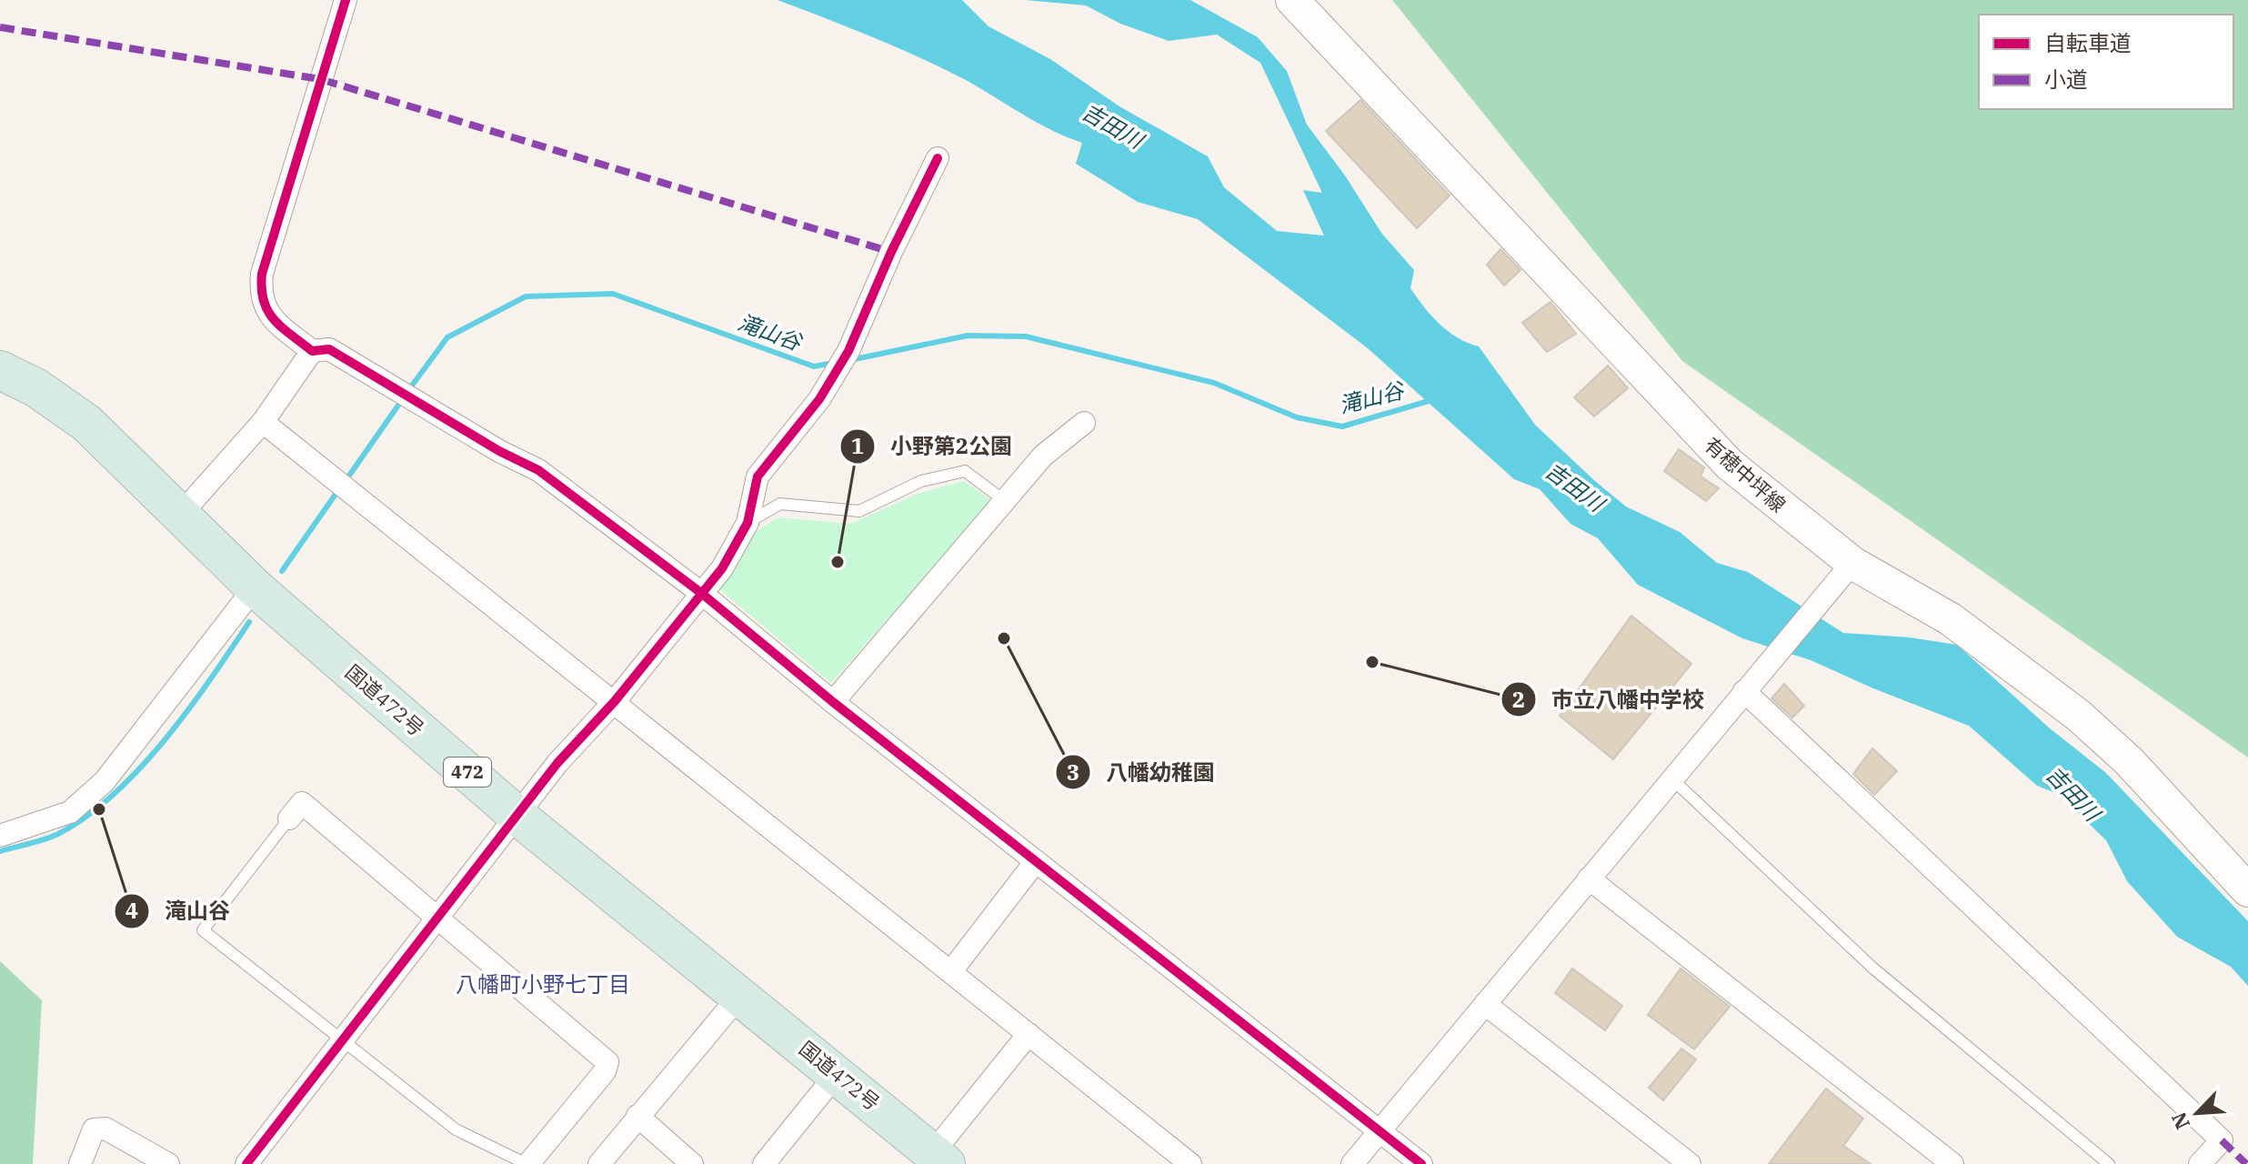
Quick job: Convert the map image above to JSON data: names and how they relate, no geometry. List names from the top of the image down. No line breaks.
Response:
{"streets":{"highway":["国道472号","472"],"main road":["有穂中坪線"]},"districts":["八幡町小野七丁目"],"water":["吉田川","滝山谷"],"places":["小野第2公園","八幡幼稚園","市立八幡中学校","滝山谷"],"legend":["自転車道","小道"],"north":"bottom left"}
